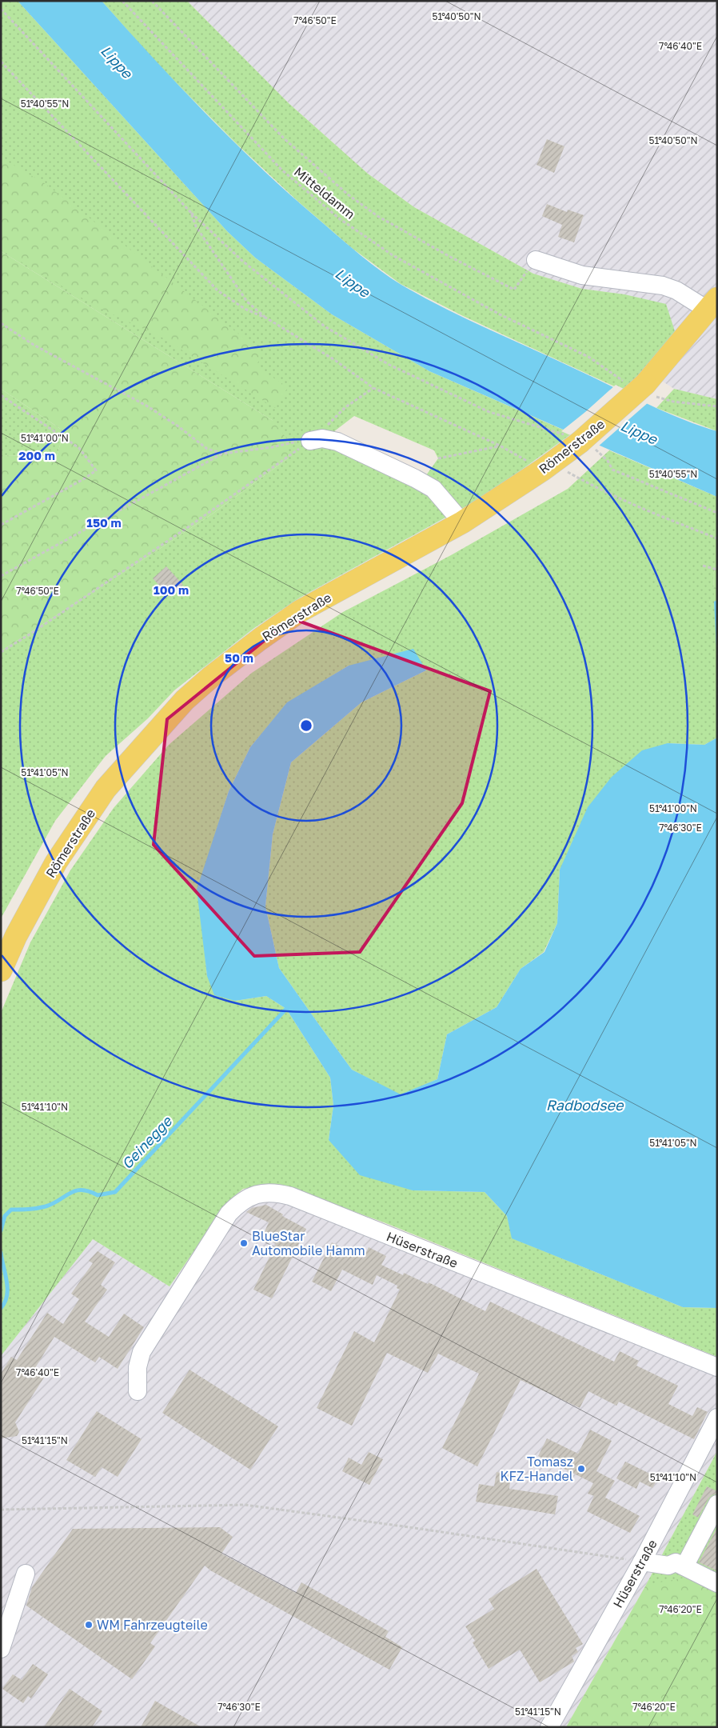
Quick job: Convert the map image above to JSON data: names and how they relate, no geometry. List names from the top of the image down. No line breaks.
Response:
{"streets":{"main road":["Römerstraße"],"street":["Hüserstraße"],"path":["Mitteldamm"]},"water":["Lippe","Radbodsee","Geinegge"],"places":["BlueStar Automobile Hamm","Tomasz KFZ-Handel","WM Fahrzeugteile"],"coordinates":["51°40'50\"N","7°46'50\"E","7°46'40\"E","51°40'55\"N","51°41'00\"N","51°41'05\"N","7°46'30\"E","51°41'10\"N","51°41'15\"N","7°46'20\"E"],"rings":["200 m","150 m","100 m","50 m"]}
